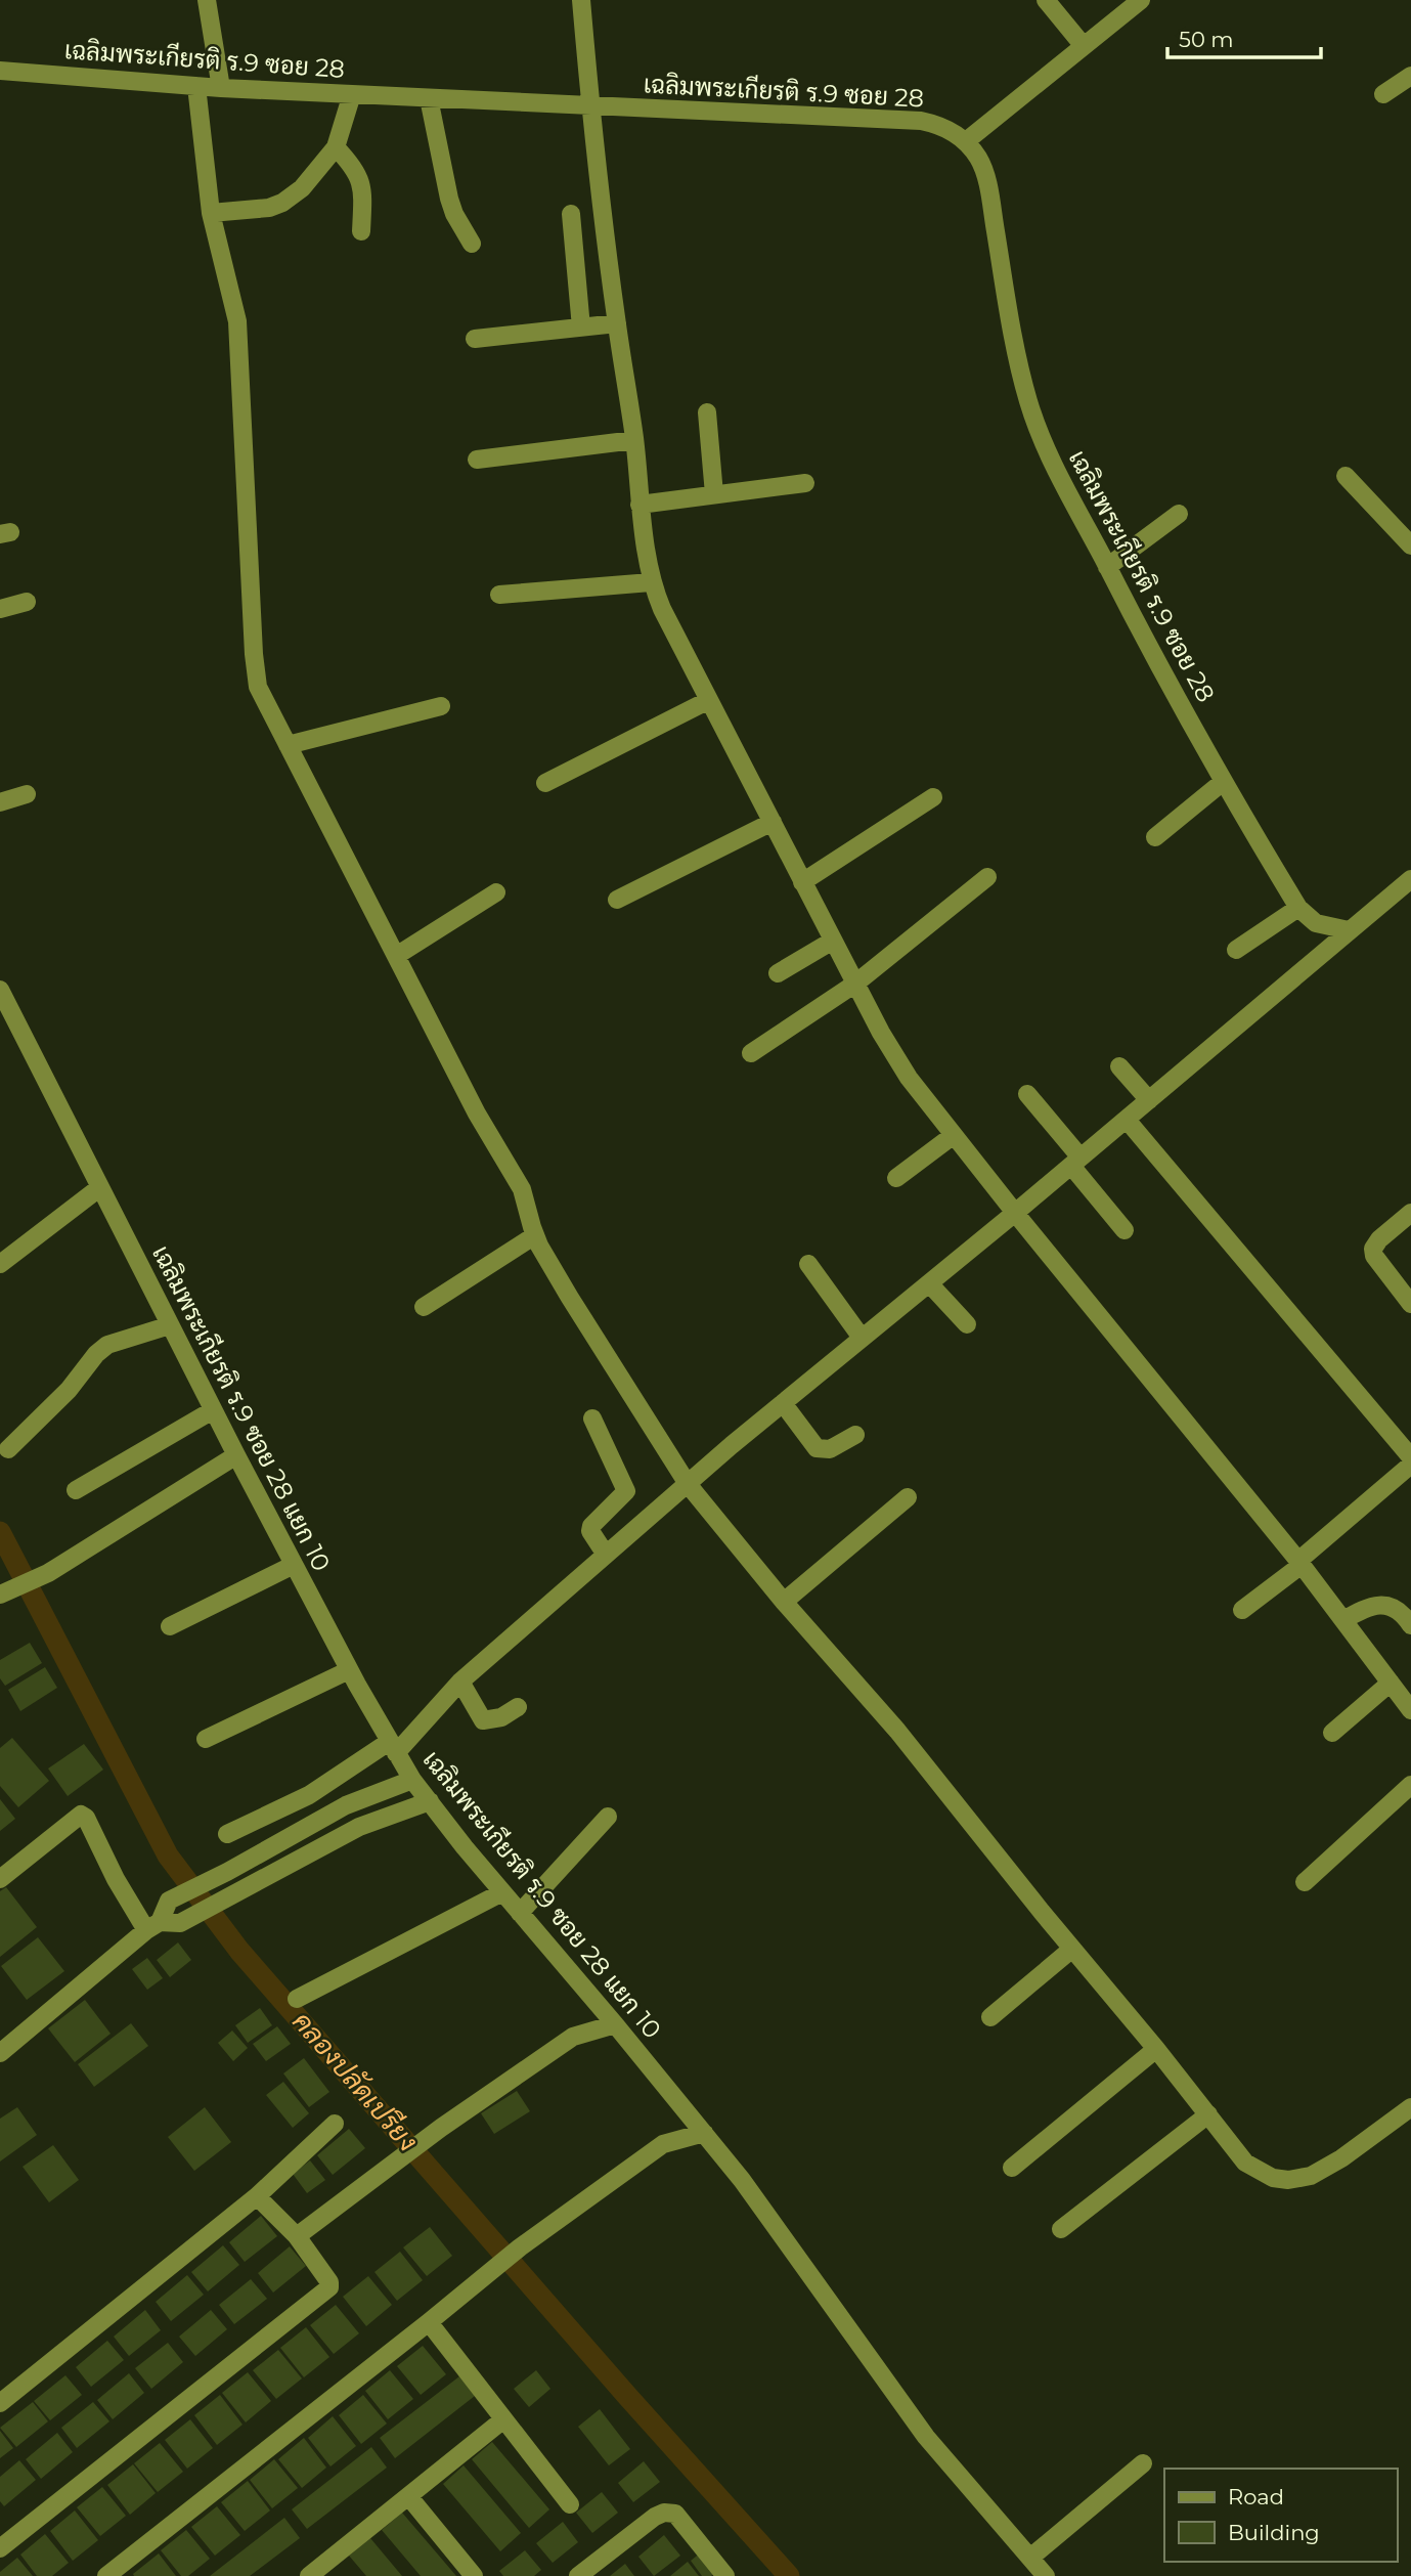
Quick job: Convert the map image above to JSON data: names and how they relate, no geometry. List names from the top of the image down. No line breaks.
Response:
{"streets":{"street":["เฉลิมพระเกียรติ ร.9 ซอย 28","เฉลิมพระเกียรติ ร.9 ซอย 28 แยก 10"]},"water":["คลองปลัดเปรียง"],"legend":["Road","Building"],"scale_bar":"50 m"}
